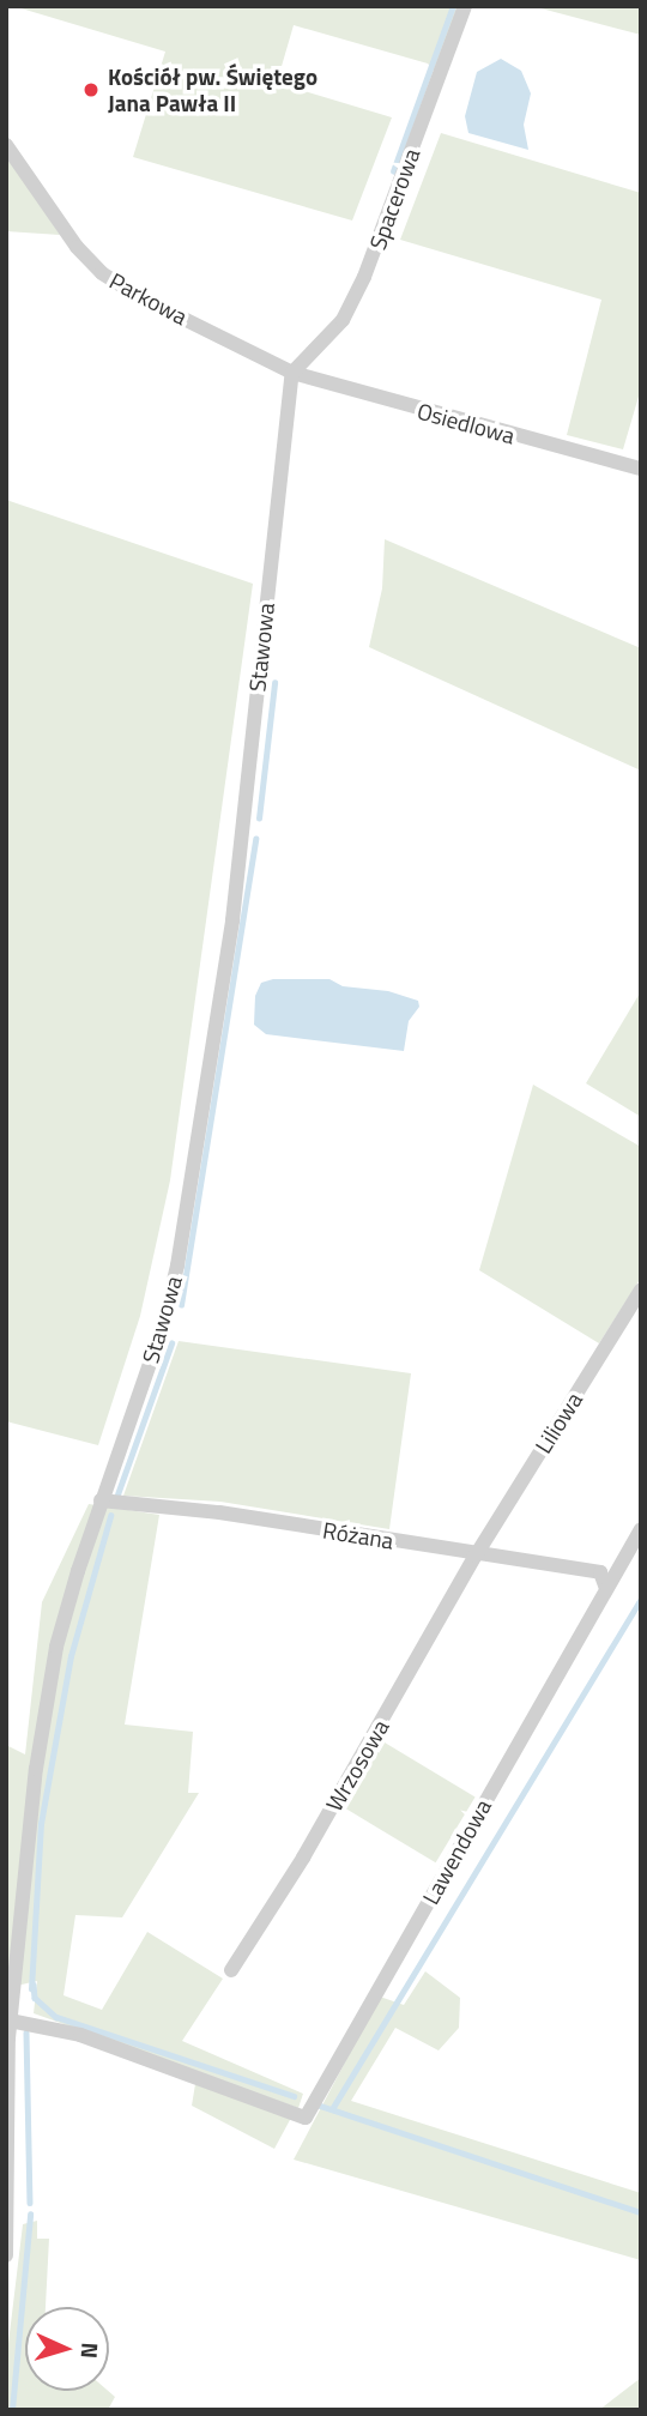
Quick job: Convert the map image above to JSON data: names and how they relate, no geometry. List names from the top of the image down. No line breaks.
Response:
{"streets":{"street":["Spacerowa","Parkowa","Osiedlowa","Stawowa","Liliowa","Różana","Wrzosowa","Lawendowa"]},"crossings":[["Spacerowa","Parkowa"],["Spacerowa","Osiedlowa"],["Spacerowa","Stawowa"],["Parkowa","Osiedlowa"],["Parkowa","Stawowa"],["Osiedlowa","Stawowa"],["Stawowa","Różana"],["Stawowa","Lawendowa"],["Liliowa","Różana"],["Liliowa","Wrzosowa"],["Różana","Wrzosowa"],["Różana","Lawendowa"]],"places":["Kościół pw. Świętego Jana Pawła II"],"north":"right"}
